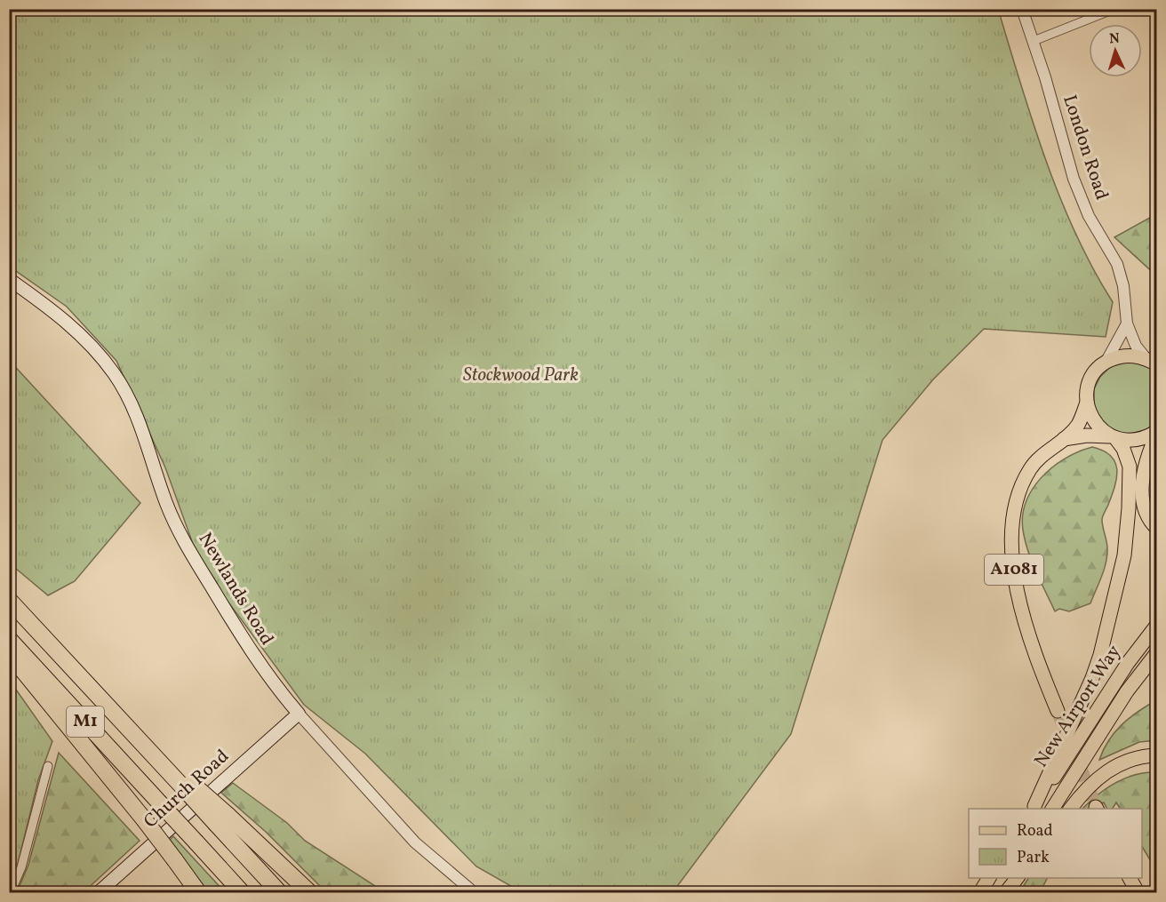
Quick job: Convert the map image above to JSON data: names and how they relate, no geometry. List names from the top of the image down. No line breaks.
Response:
{"streets":{"highway":["M1"],"main road":["A1081","Newlands Road","New Airport Way","Church Road"],"street":["London Road"]},"crossings":[["Newlands Road","Church Road"]],"parks":["Stockwood Park"],"legend":["Road","Park"],"north":"top"}
